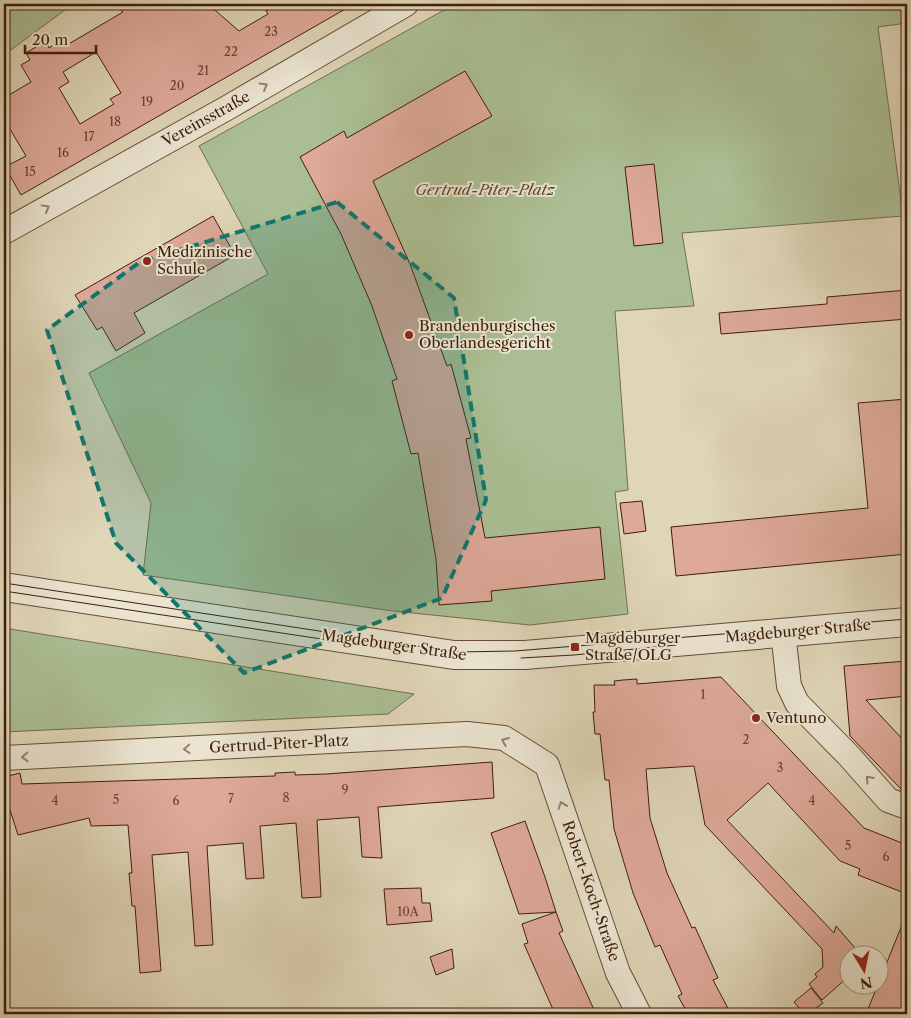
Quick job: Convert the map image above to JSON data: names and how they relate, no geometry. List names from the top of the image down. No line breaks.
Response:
{"streets":{"street":["Vereinsstraße","Magdeburger Straße","Gertrud-Piter-Platz","Robert-Koch-Straße"]},"crossings":[["Gertrud-Piter-Platz","Robert-Koch-Straße"]],"one_way":["Vereinsstraße","Gertrud-Piter-Platz","Robert-Koch-Straße"],"parks":["Gertrud-Piter-Platz"],"places":{"other":["Medizinische Schule","Brandenburgisches Oberlandesgericht","Ventuno"],"transit":["Magdeburger Straße/OLG"]},"house_numbers":["23","22","21","20","19","18","17","16","15","1","2","3","9","8","7","5","4","6","4","5","6","10A"],"scale_bar":"20 m","north":"bottom"}
